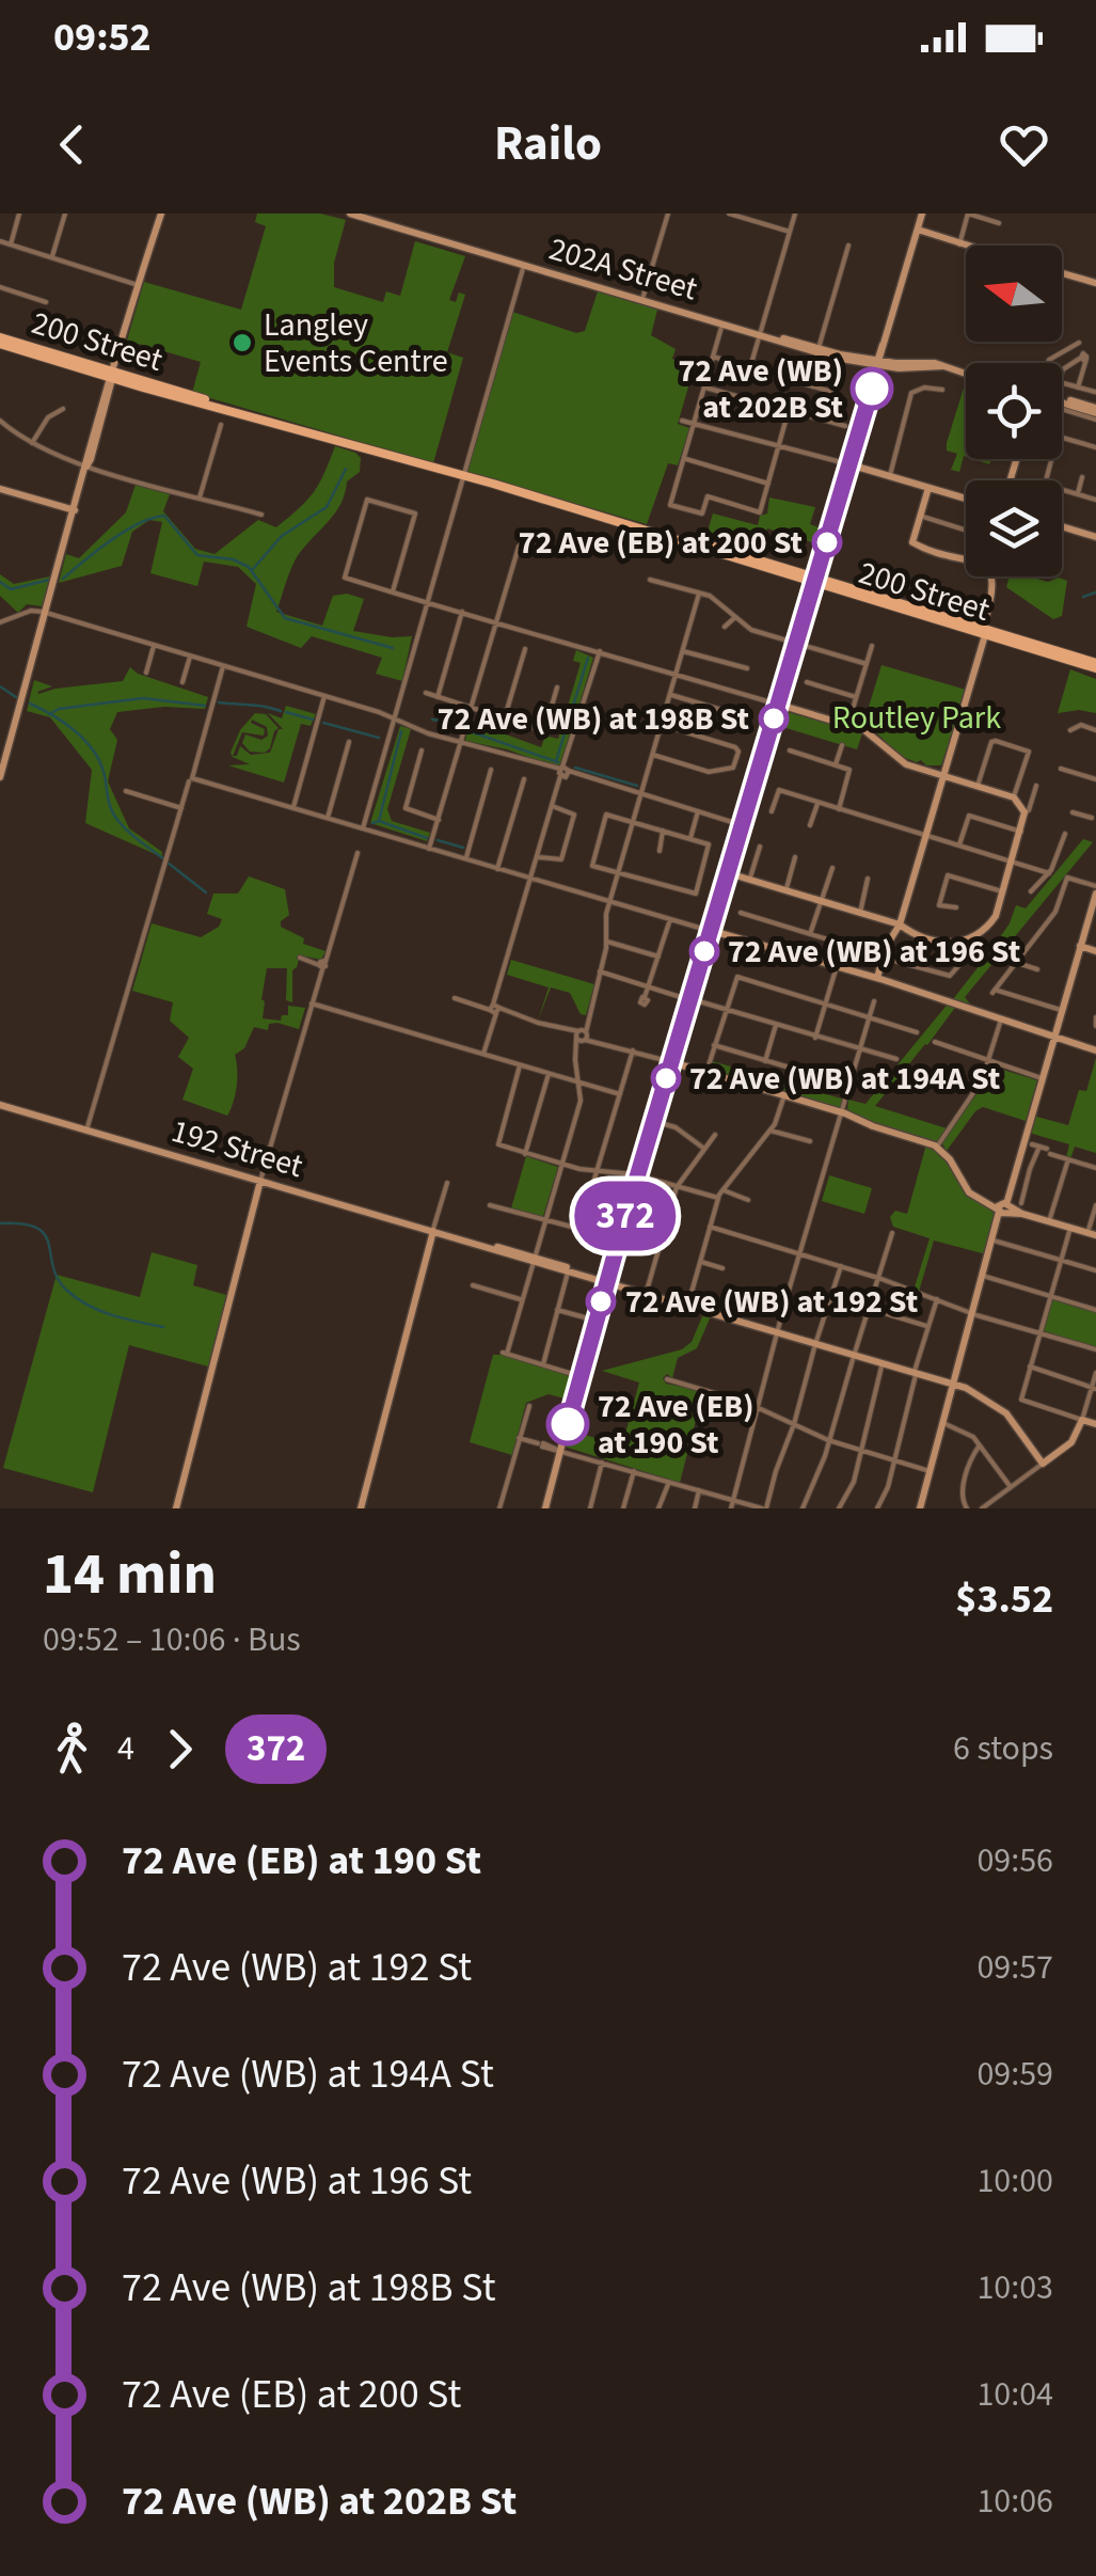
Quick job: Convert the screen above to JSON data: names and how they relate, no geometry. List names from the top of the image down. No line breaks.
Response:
{"streets":{"main road":["202A Street","200 Street","192 Street"]},"parks":["Routley Park"],"places":["Langley Events Centre","72 Ave (WB) at 202B St","72 Ave (EB) at 200 St","72 Ave (WB) at 198B St","72 Ave (WB) at 196 St","72 Ave (WB) at 194A St","72 Ave (WB) at 192 St","72 Ave (EB) at 190 St"],"lines":["bus line 372"],"north":"left","page":{"status":"09:52","header":"Railo","on_map":"372","heading":["14 min","09:52 – 10:06 · Bus","$3.52"],"legs":["4","372","6 stops"],"list":[{"name":"72 Ave (EB) at 190 St","value":"09:56"},{"name":"72 Ave (WB) at 192 St","value":"09:57"},{"name":"72 Ave (WB) at 194A St","value":"09:59"},{"name":"72 Ave (WB) at 196 St","value":"10:00"},{"name":"72 Ave (WB) at 198B St","value":"10:03"},{"name":"72 Ave (EB) at 200 St","value":"10:04"},{"name":"72 Ave (WB) at 202B St","value":"10:06"}]}}
